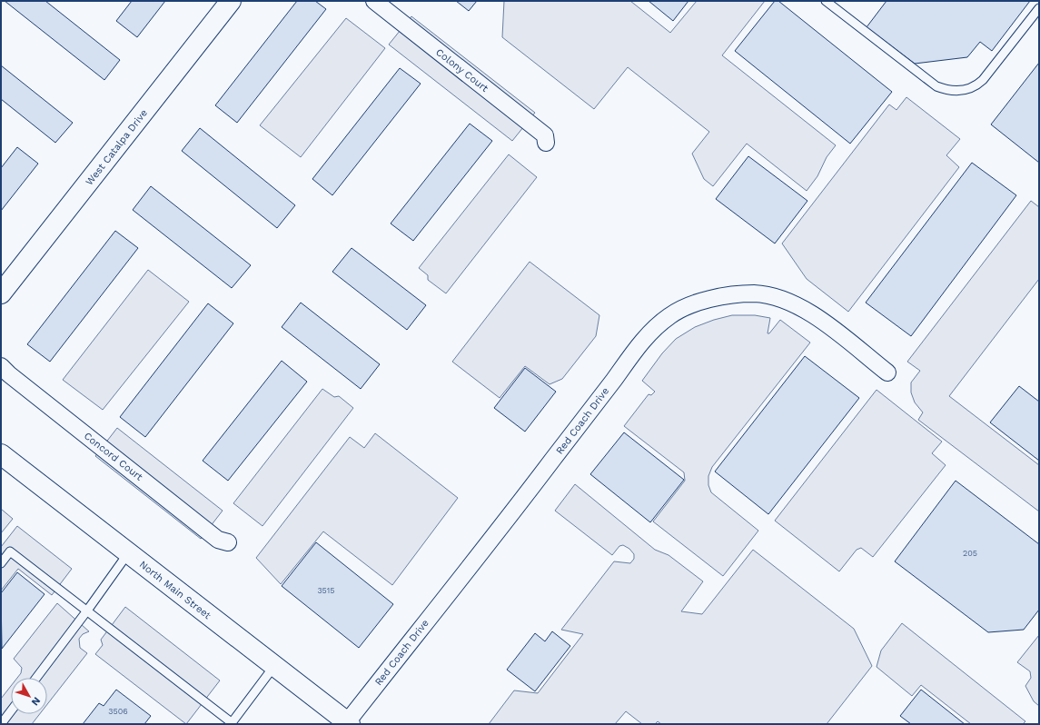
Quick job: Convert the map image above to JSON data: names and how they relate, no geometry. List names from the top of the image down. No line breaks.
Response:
{"streets":{"main road":["West Catalpa Drive","North Main Street"],"street":["Colony Court","Red Coach Drive","Concord Court"]},"crossings":[["Red Coach Drive","North Main Street"]],"house_numbers":["205","3515","3506"],"north":"bottom right"}
